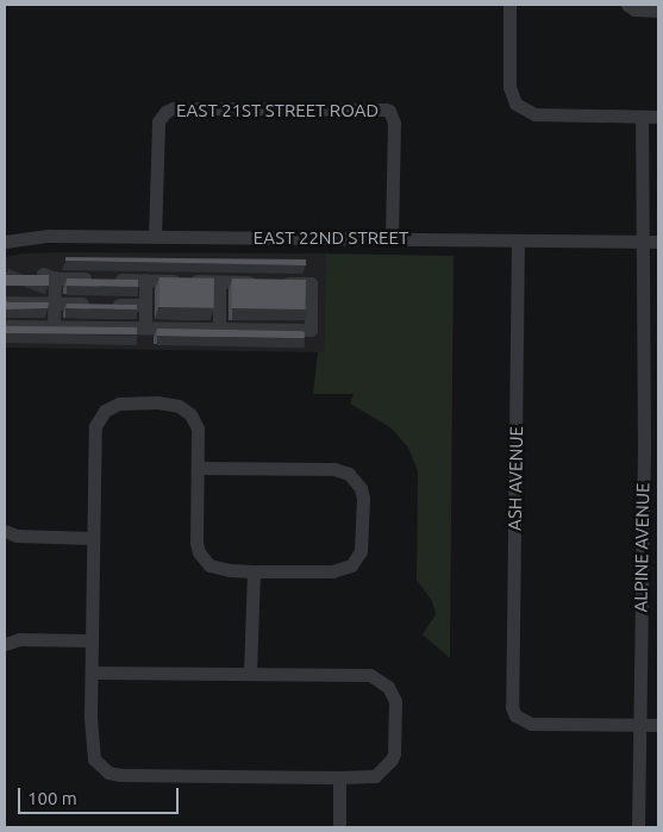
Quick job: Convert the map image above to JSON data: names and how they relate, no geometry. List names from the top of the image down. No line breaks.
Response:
{"streets":{"street":["EAST 21ST STREET ROAD","EAST 22ND STREET","ASH AVENUE","ALPINE AVENUE"]},"crossings":[["EAST 21ST STREET ROAD","EAST 22ND STREET"],["EAST 22ND STREET","ASH AVENUE"],["EAST 22ND STREET","ALPINE AVENUE"],["ASH AVENUE","ALPINE AVENUE"]],"scale_bar":"100 m"}
